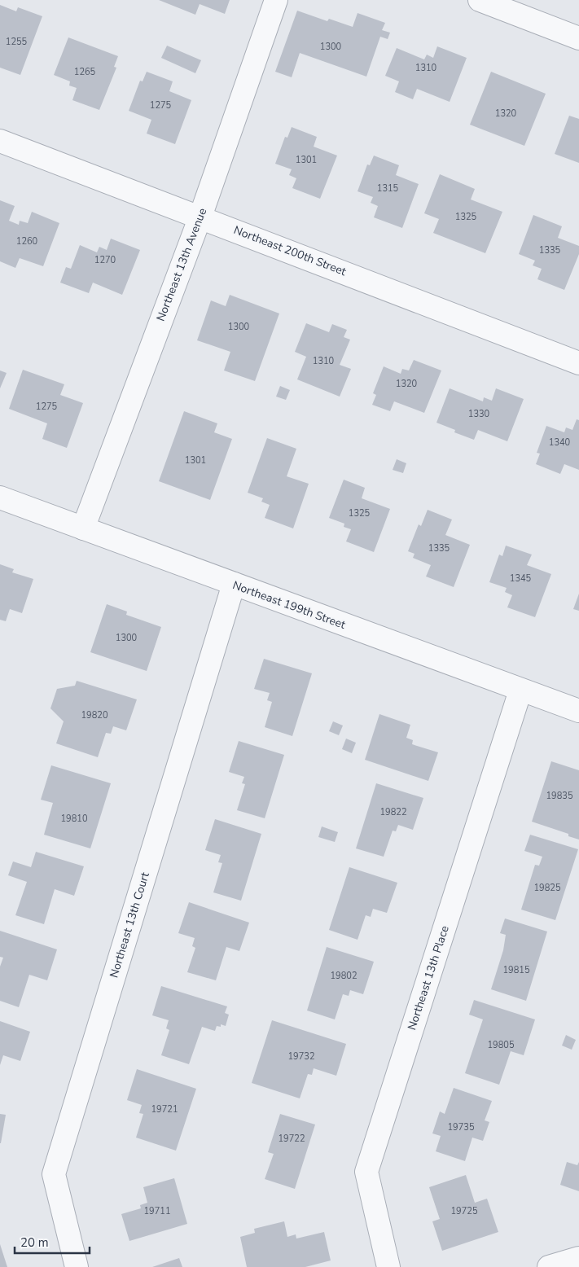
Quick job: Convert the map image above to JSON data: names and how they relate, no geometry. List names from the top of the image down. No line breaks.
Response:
{"streets":{"street":["Northeast 200th Street","Northeast 13th Avenue","Northeast 199th Street","Northeast 13th Court","Northeast 13th Place"]},"crossings":[["Northeast 200th Street","Northeast 13th Avenue"],["Northeast 13th Avenue","Northeast 199th Street"],["Northeast 199th Street","Northeast 13th Court"],["Northeast 199th Street","Northeast 13th Place"]],"house_numbers":["1255","1300","1310","1265","1275","1320","1301","1315","1325","1260","1335","1270","1300","1310","1320","1275","1330","1340","1301","1325","1335","1345","1300","19820","19835","19822","19810","19825","19815","19802","19805","19732","19721","19735","19722","19711","19725"],"scale_bar":"20 m"}
